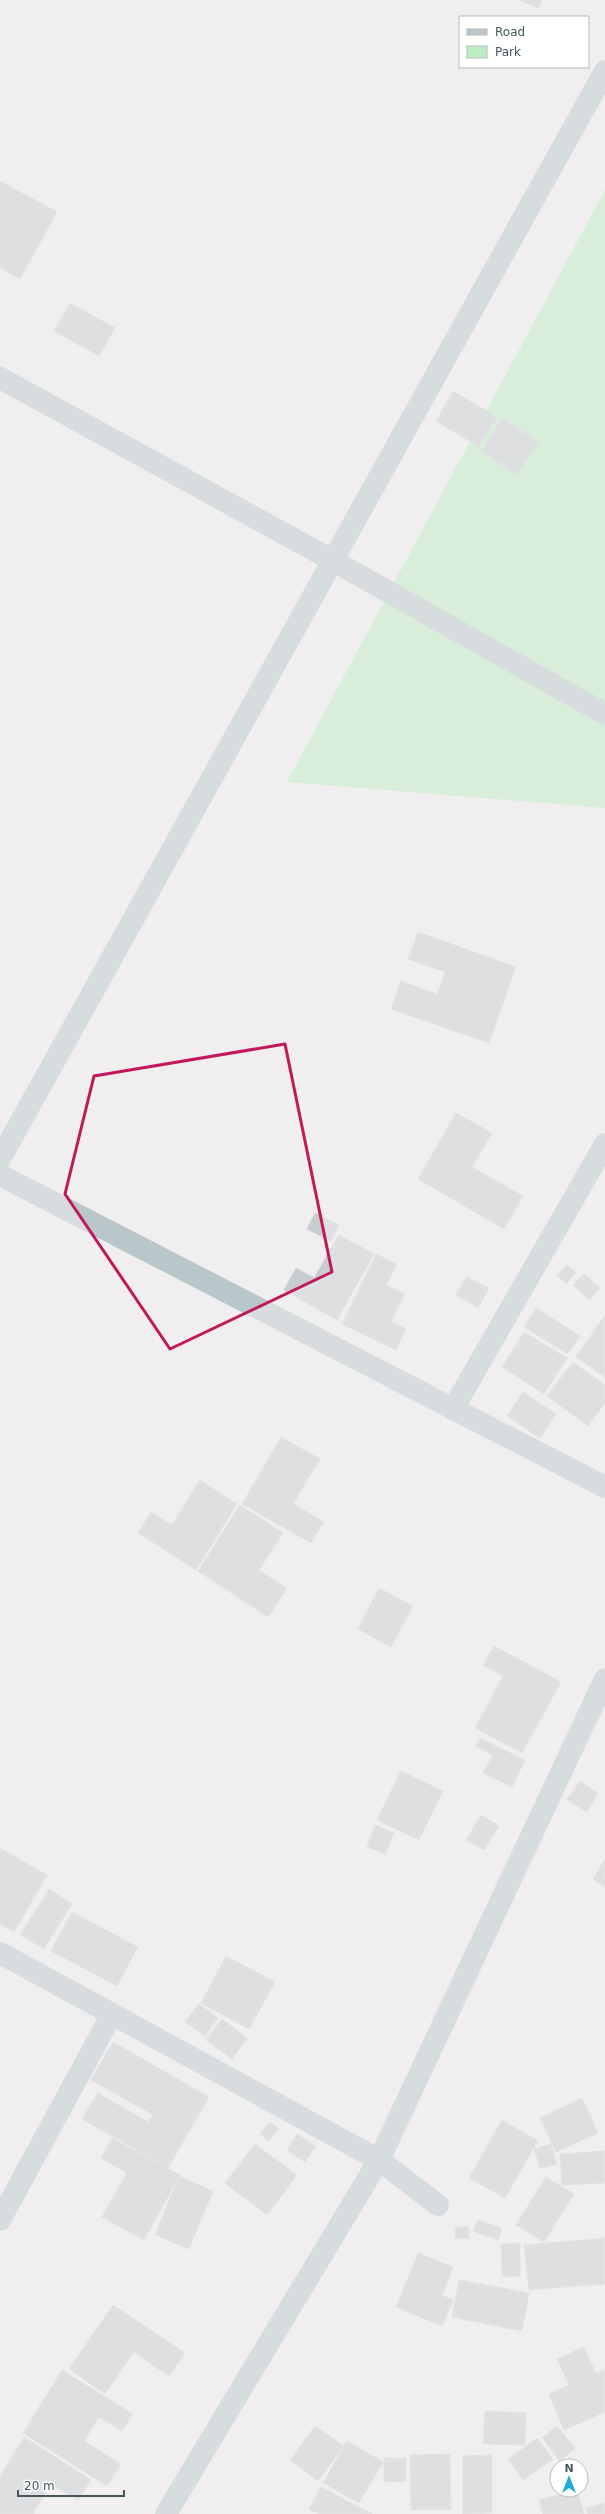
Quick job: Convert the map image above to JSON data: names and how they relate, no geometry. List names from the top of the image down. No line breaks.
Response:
{"legend":["Road","Park"],"scale_bar":"20 m","north":"top"}
